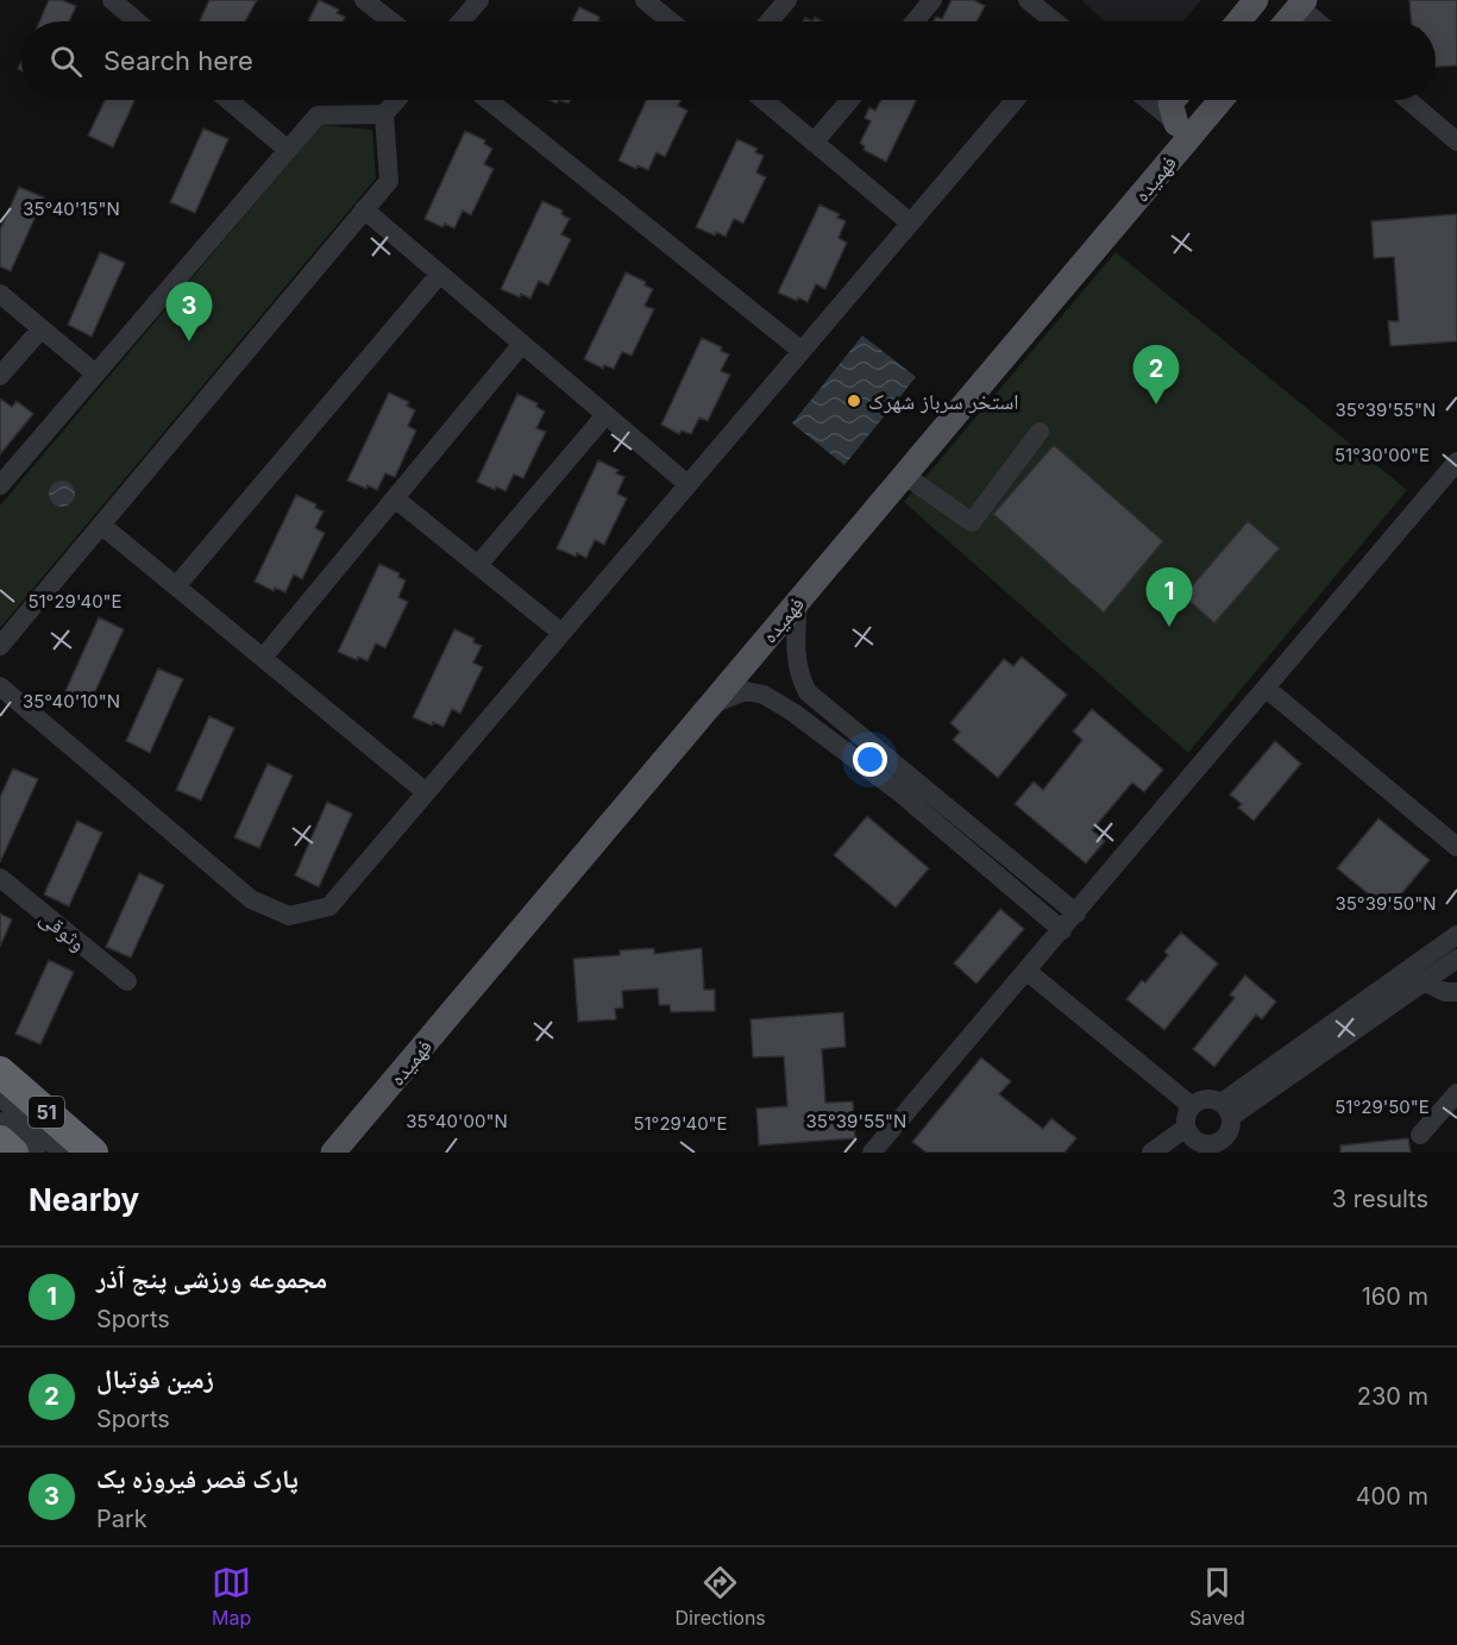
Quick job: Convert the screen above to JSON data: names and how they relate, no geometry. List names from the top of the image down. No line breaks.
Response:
{"streets":{"highway":["51"],"main road":["فهمیده"],"street":["وثوقی"]},"places":["استخر سرباز شهرک"],"page":{"search":"Search here","pins":["3","2","1"],"heading":["Nearby","3 results"],"list":[{"mark":"1","name":"مجموعه ورزشی پنج آذر","note":"Sports","value":"160 m"},{"mark":"2","name":"زمین فوتبال","note":"Sports","value":"230 m"},{"mark":"3","name":"پارک قصر فیروزه یک","note":"Park","value":"400 m"}],"nav":["Map","Directions","Saved"]},"coordinates":["35°40'15\"N","35°39'55\"N","51°30'00\"E","51°29'40\"E","35°40'10\"N","35°39'50\"N","51°29'50\"E","35°40'00\"N"]}
